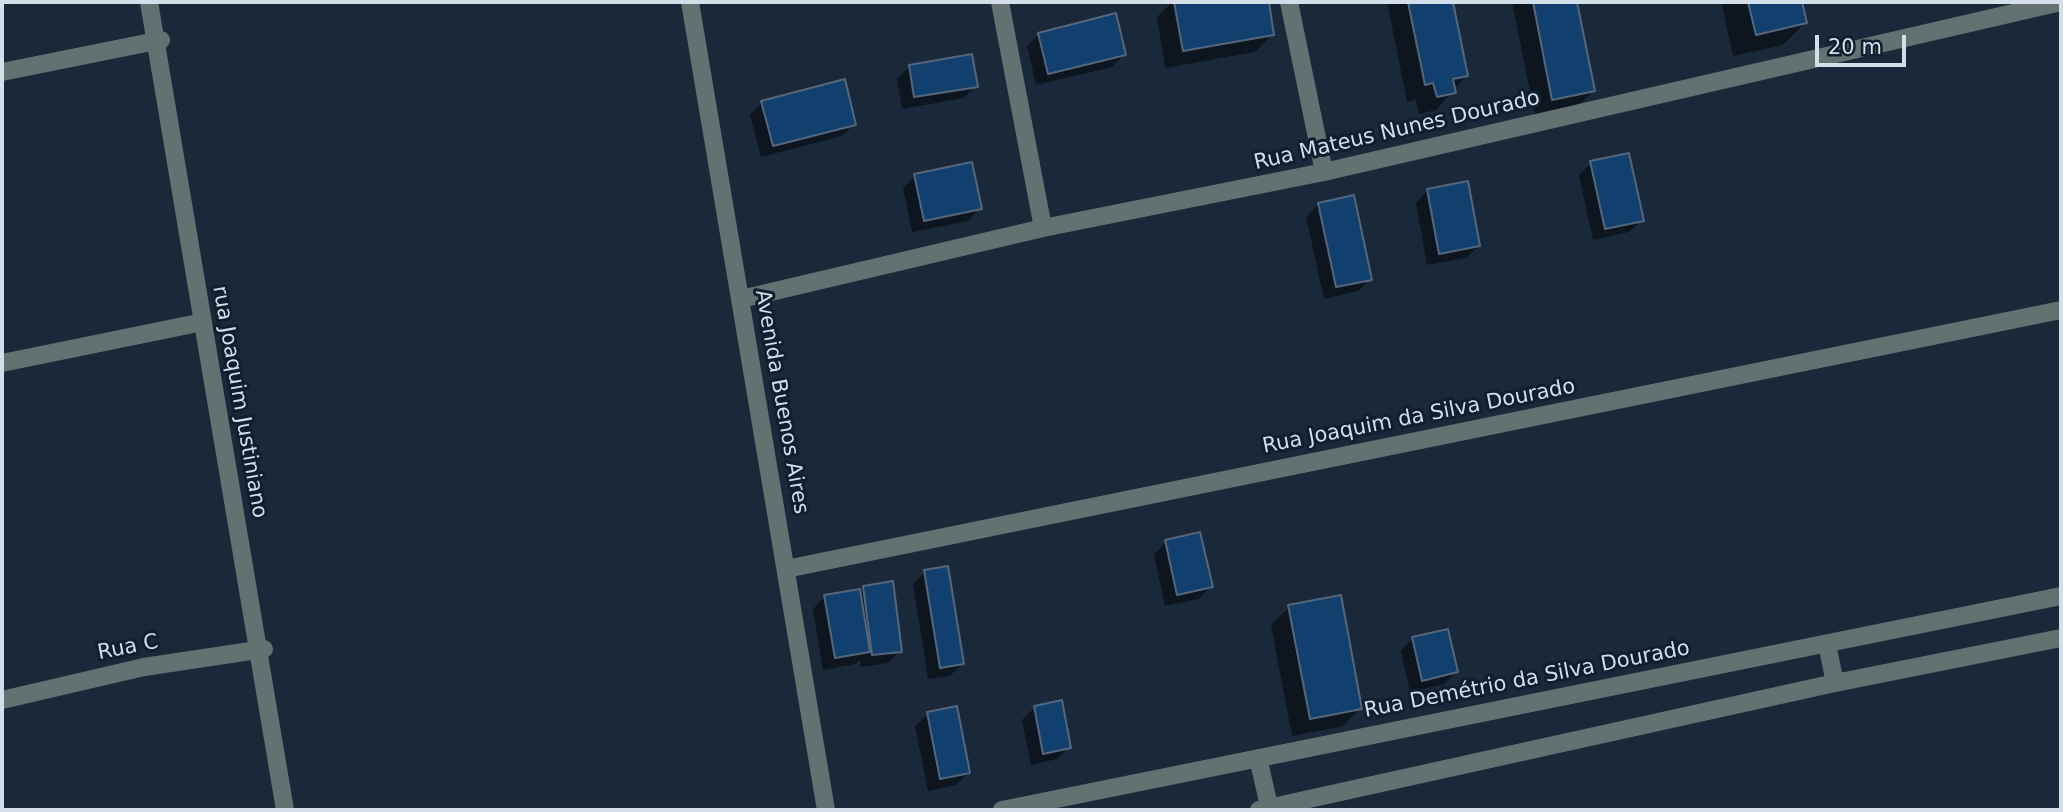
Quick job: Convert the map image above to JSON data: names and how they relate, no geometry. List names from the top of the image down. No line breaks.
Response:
{"streets":{"street":["Rua Mateus Nunes Dourado","rua Joaquim Justiniano","Avenida Buenos Aires","Rua Joaquim da Silva Dourado","Rua C","Rua Demétrio da Silva Dourado"]},"crossings":[["Rua Mateus Nunes Dourado","Avenida Buenos Aires"],["rua Joaquim Justiniano","Rua C"],["Avenida Buenos Aires","Rua Joaquim da Silva Dourado"]],"scale_bar":"20 m"}
